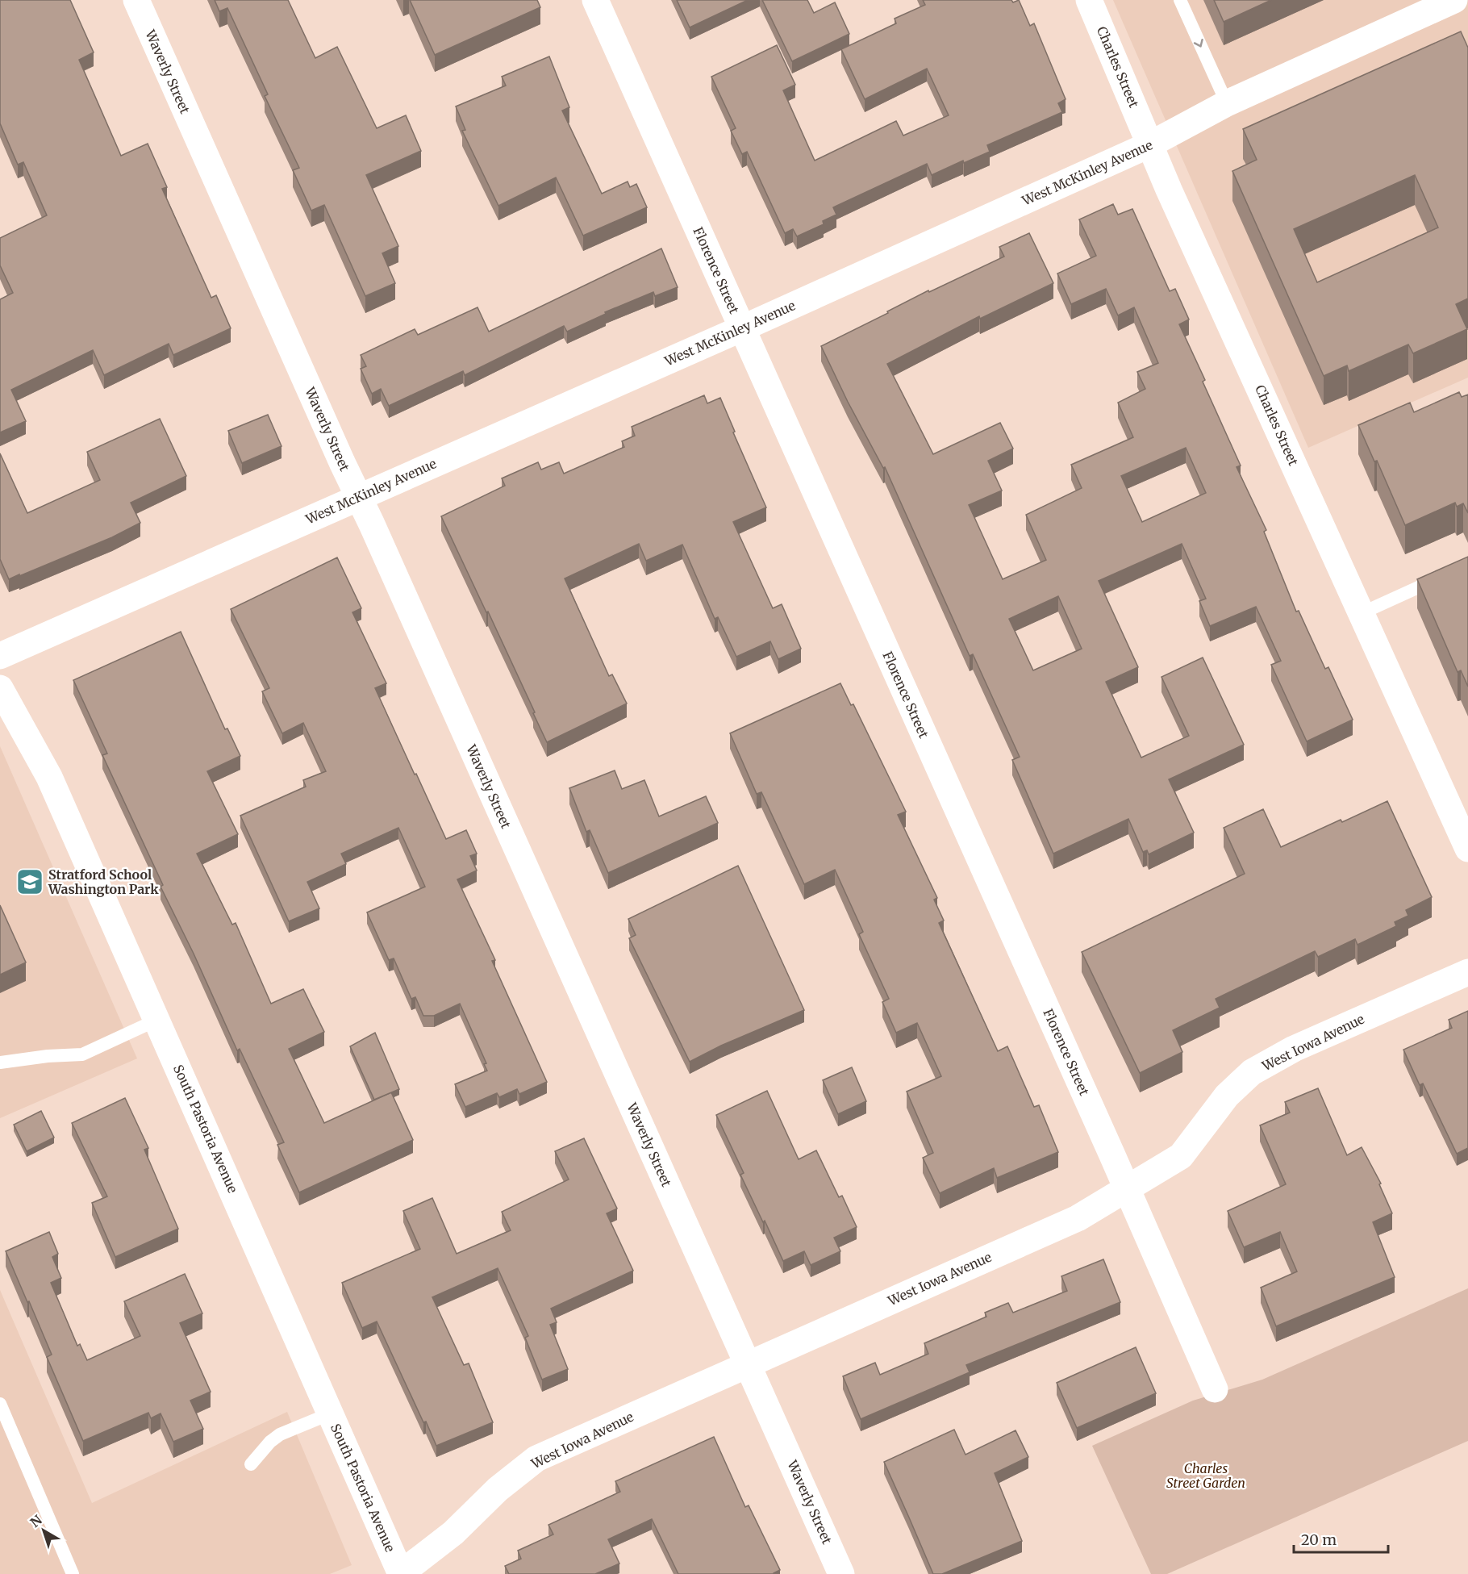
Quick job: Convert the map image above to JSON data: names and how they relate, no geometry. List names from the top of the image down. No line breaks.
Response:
{"streets":{"street":["Charles Street","Waverly Street","West McKinley Avenue","Florence Street","West Iowa Avenue","South Pastoria Avenue"]},"crossings":[["Charles Street","West McKinley Avenue"],["Waverly Street","West McKinley Avenue"],["Waverly Street","West Iowa Avenue"],["West McKinley Avenue","Florence Street"],["Florence Street","West Iowa Avenue"],["West Iowa Avenue","South Pastoria Avenue"]],"parks":["Charles Street Garden"],"places":{"school or university":["Stratford School Washington Park"]},"scale_bar":"20 m","north":"top left"}
